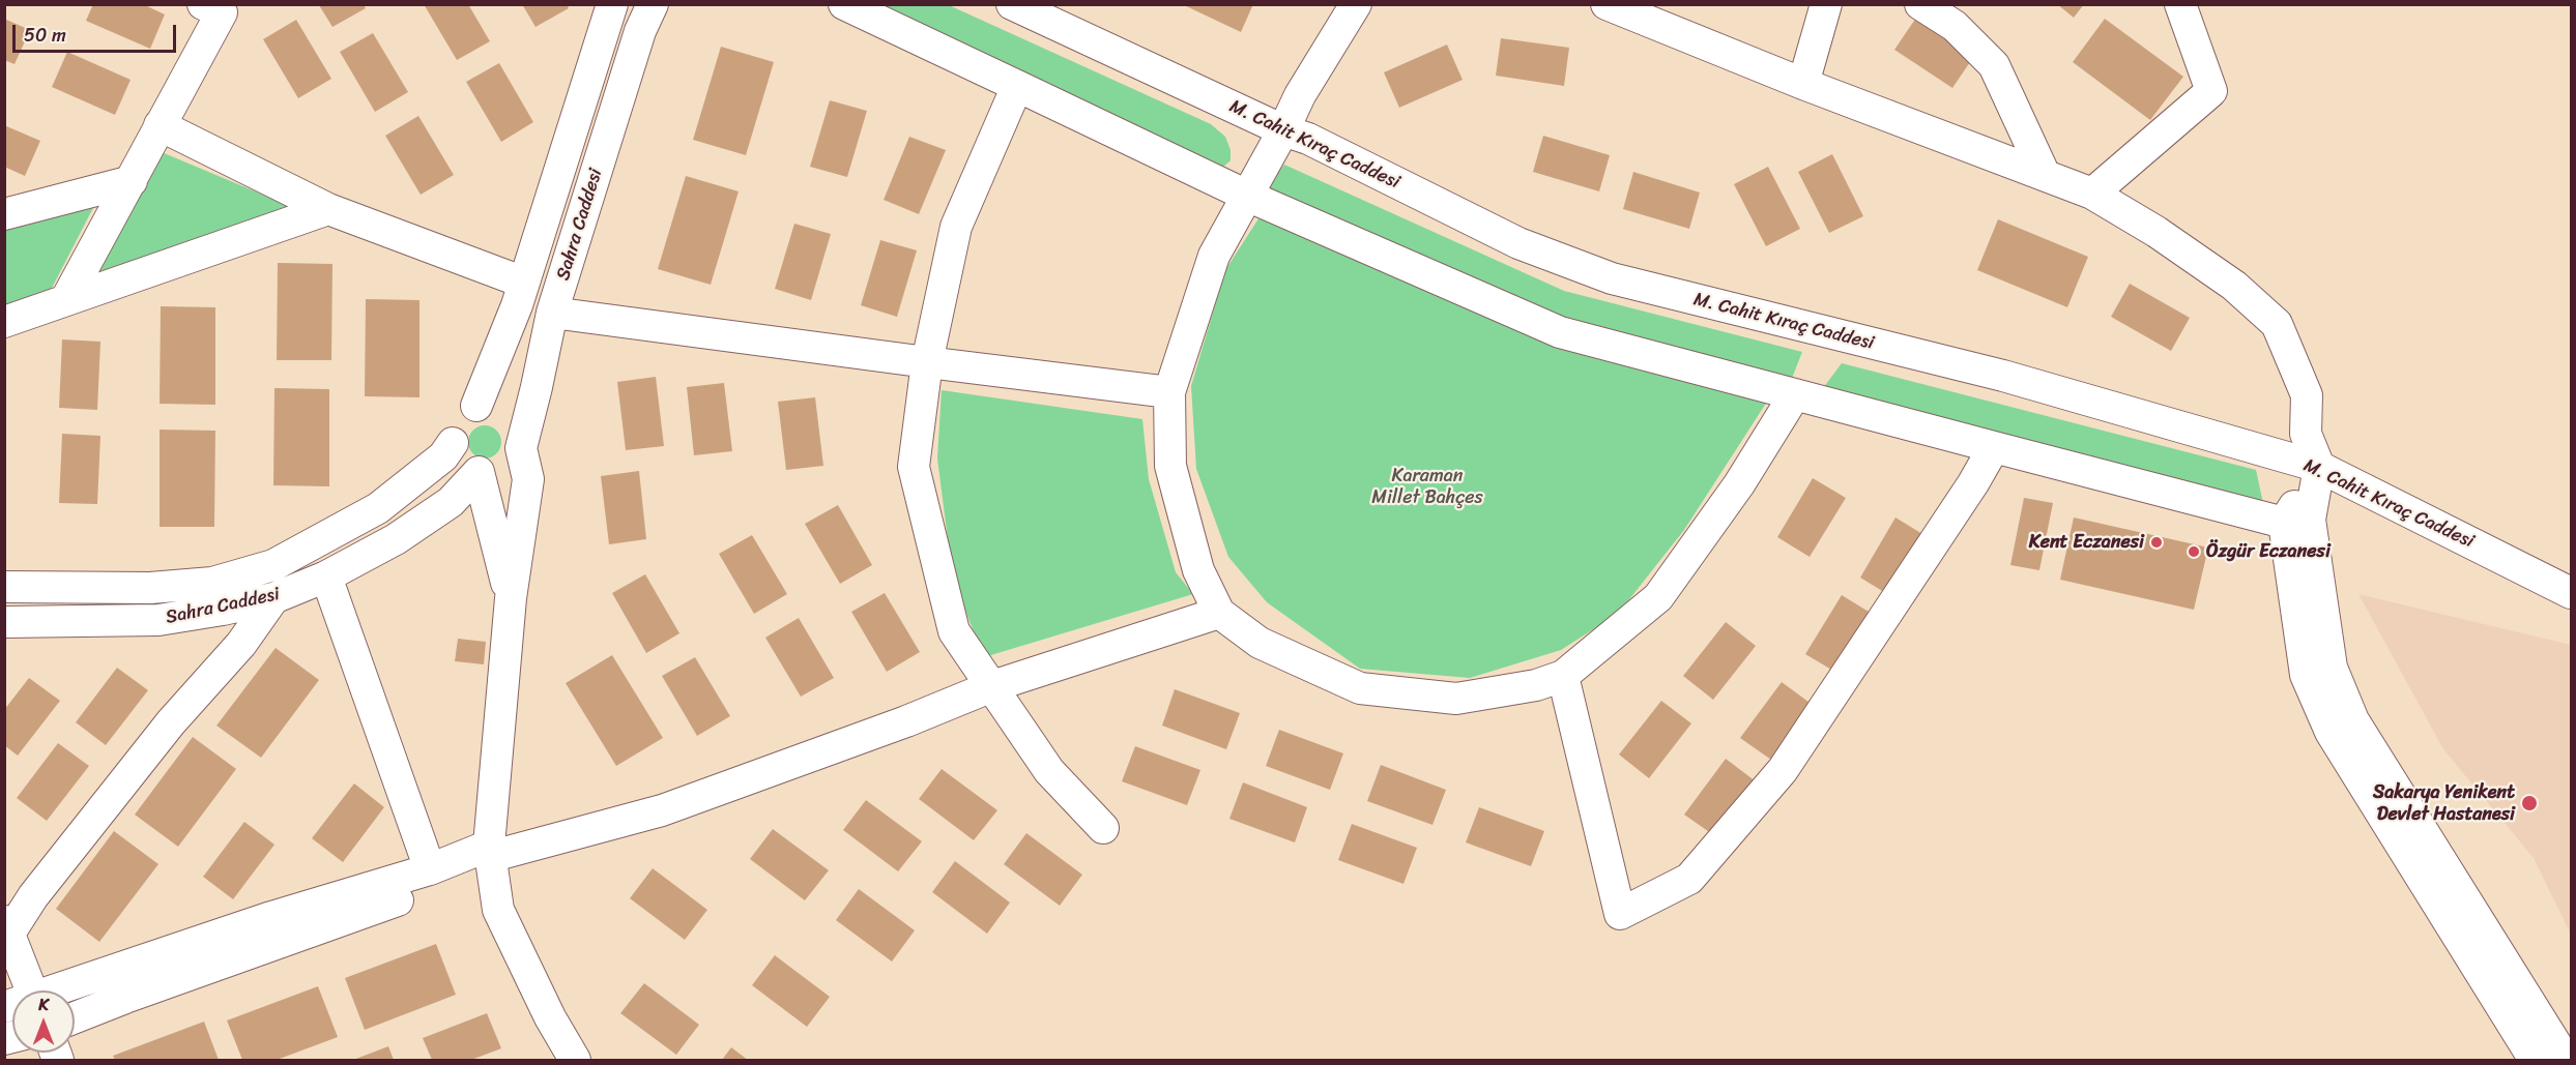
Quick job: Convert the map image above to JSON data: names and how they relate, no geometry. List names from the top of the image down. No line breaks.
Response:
{"streets":{"street":["M. Cahit Kıraç Caddesi","Sahra Caddesi"]},"parks":["Karaman Millet Bahçes"],"places":["Kent Eczanesi","Özgür Eczanesi","Sakarya Yenikent Devlet Hastanesi"],"scale_bar":"50 m","north":"top"}
